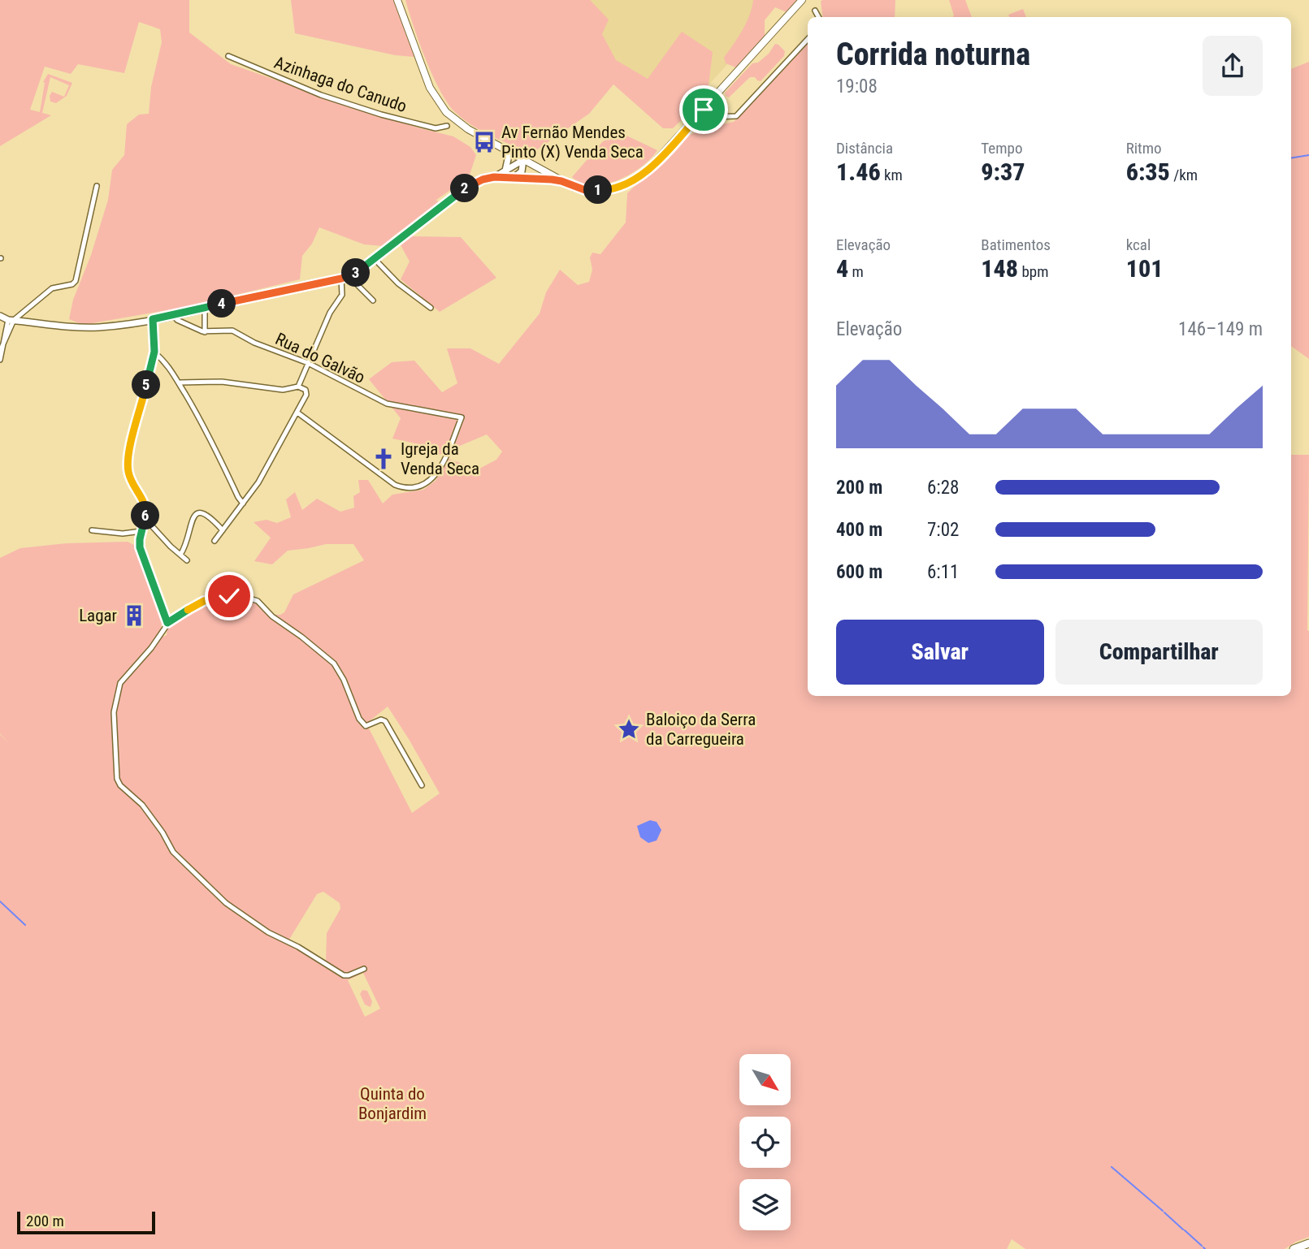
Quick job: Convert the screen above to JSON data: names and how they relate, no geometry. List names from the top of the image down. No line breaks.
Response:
{"streets":{"street":["Azinhaga do Canudo","Rua do Galvão"]},"parks":["Quinta do Bonjardim"],"places":{"bus stop":["Av Fernão Mendes Pinto (X) Venda Seca"],"church":["Igreja da Venda Seca"],"building":["Lagar"],"place":["Baloiço da Serra da Carregueira"]},"scale_bar":"200 m","north":"bottom right","page":{"heading":["Corrida noturna","19:08"],"stats":[["Distância","1.46 km"],["Tempo","9:37"],["Ritmo","6:35 /km"],["Elevação","4 m"],["Batimentos","148 bpm"],["kcal","101"]],"pins":["2","1","3","4","5","6"],"chart":["Elevação","146–149 m"],"list":[{"name":"200 m","note":"6:28"},{"name":"400 m","note":"7:02"},{"name":"600 m","note":"6:11"}],"buttons":["Salvar","Compartilhar"],"scale":"200 m"}}
